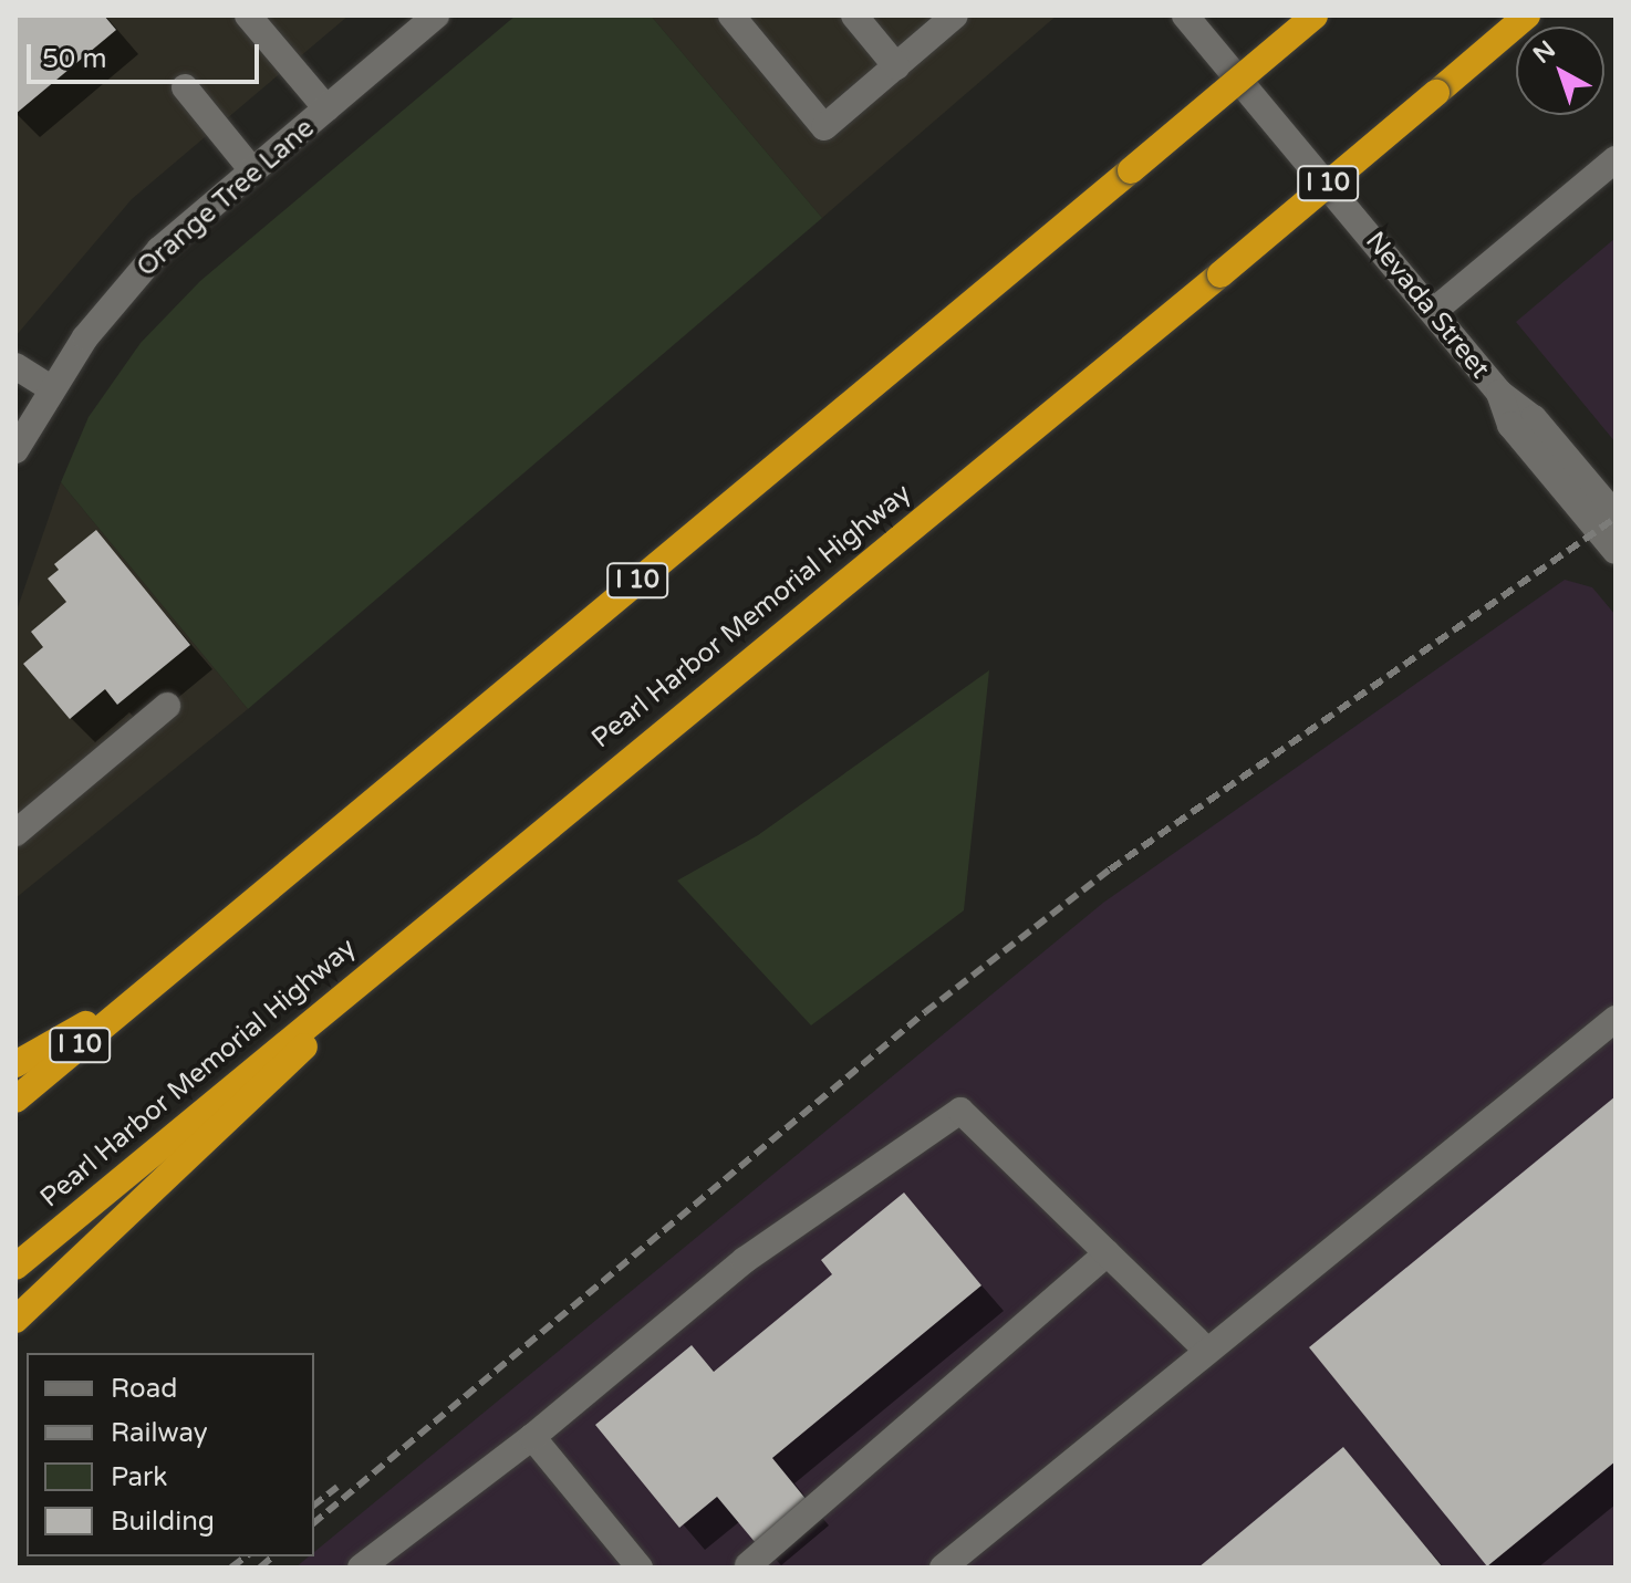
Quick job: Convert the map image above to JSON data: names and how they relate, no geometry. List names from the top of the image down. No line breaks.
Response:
{"streets":{"highway":["I 10","Pearl Harbor Memorial Highway"],"street":["Orange Tree Lane","Nevada Street"]},"legend":["Road","Railway","Park","Building"],"scale_bar":"50 m","north":"top left"}
